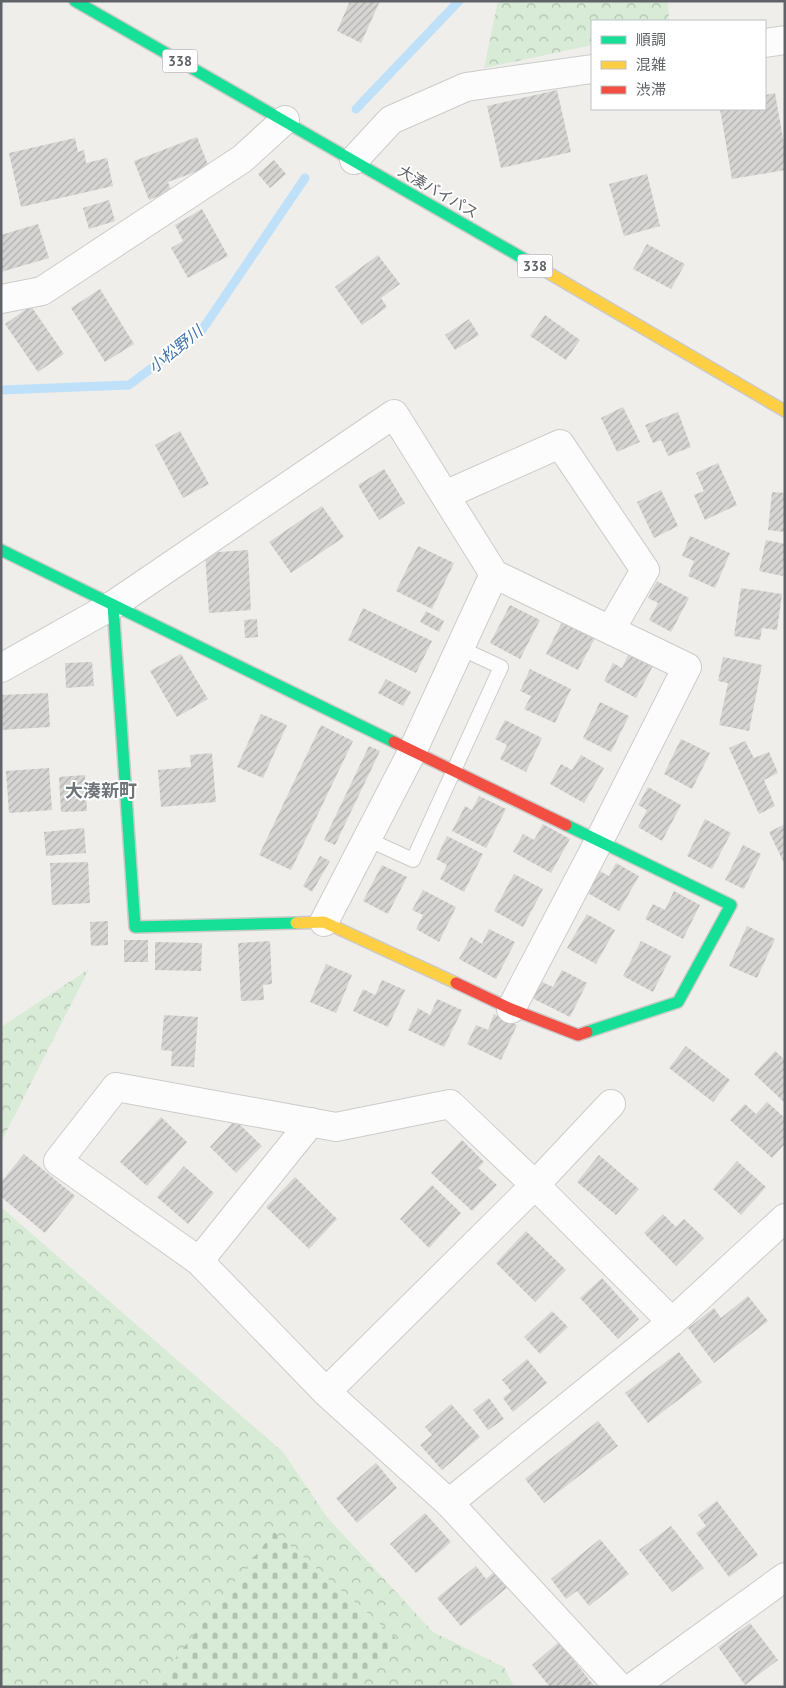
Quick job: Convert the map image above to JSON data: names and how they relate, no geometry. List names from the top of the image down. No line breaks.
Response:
{"streets":{"main road":["338","大湊バイパス"]},"districts":["大湊新町"],"water":["小松野川"],"legend":["順調","混雑","渋滞"]}
